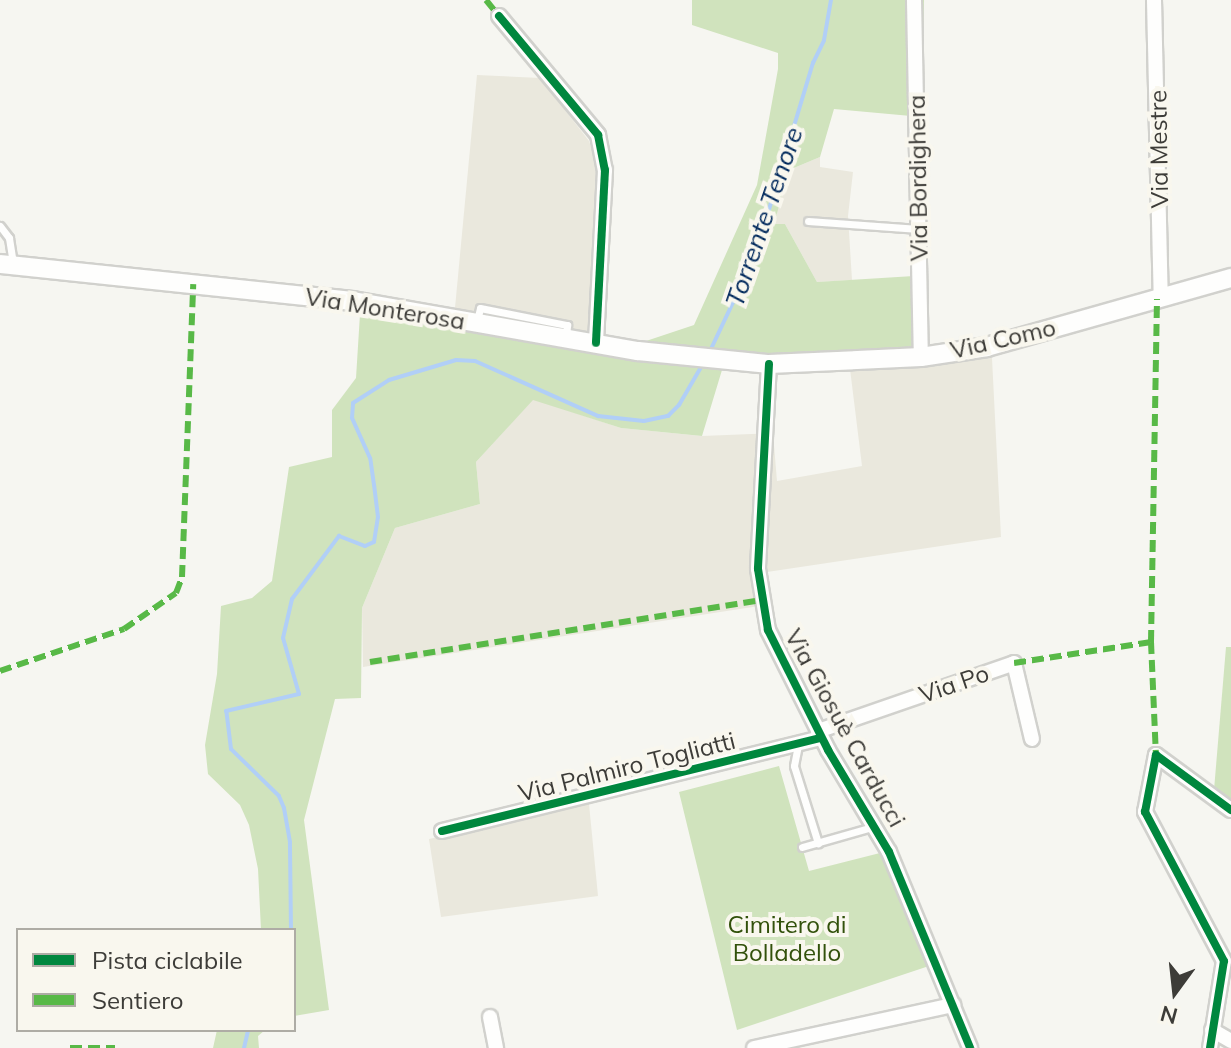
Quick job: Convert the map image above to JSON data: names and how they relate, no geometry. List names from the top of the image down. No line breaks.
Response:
{"streets":{"main road":["Via Monterosa","Via Como"],"street":["Via Mestre","Via Bordighera","Via Po","Via Giosuè Carducci","Via Palmiro Togliatti"]},"crossings":[["Via Mestre","Via Como"],["Via Bordighera","Via Como"],["Via Monterosa","Via Como"],["Via Monterosa","Via Giosuè Carducci"],["Via Como","Via Giosuè Carducci"],["Via Po","Via Giosuè Carducci"],["Via Po","Via Palmiro Togliatti"],["Via Giosuè Carducci","Via Palmiro Togliatti"]],"water":["Torrente Tenore"],"parks":["Cimitero di Bolladello"],"legend":["Pista ciclabile","Sentiero"],"north":"bottom"}
